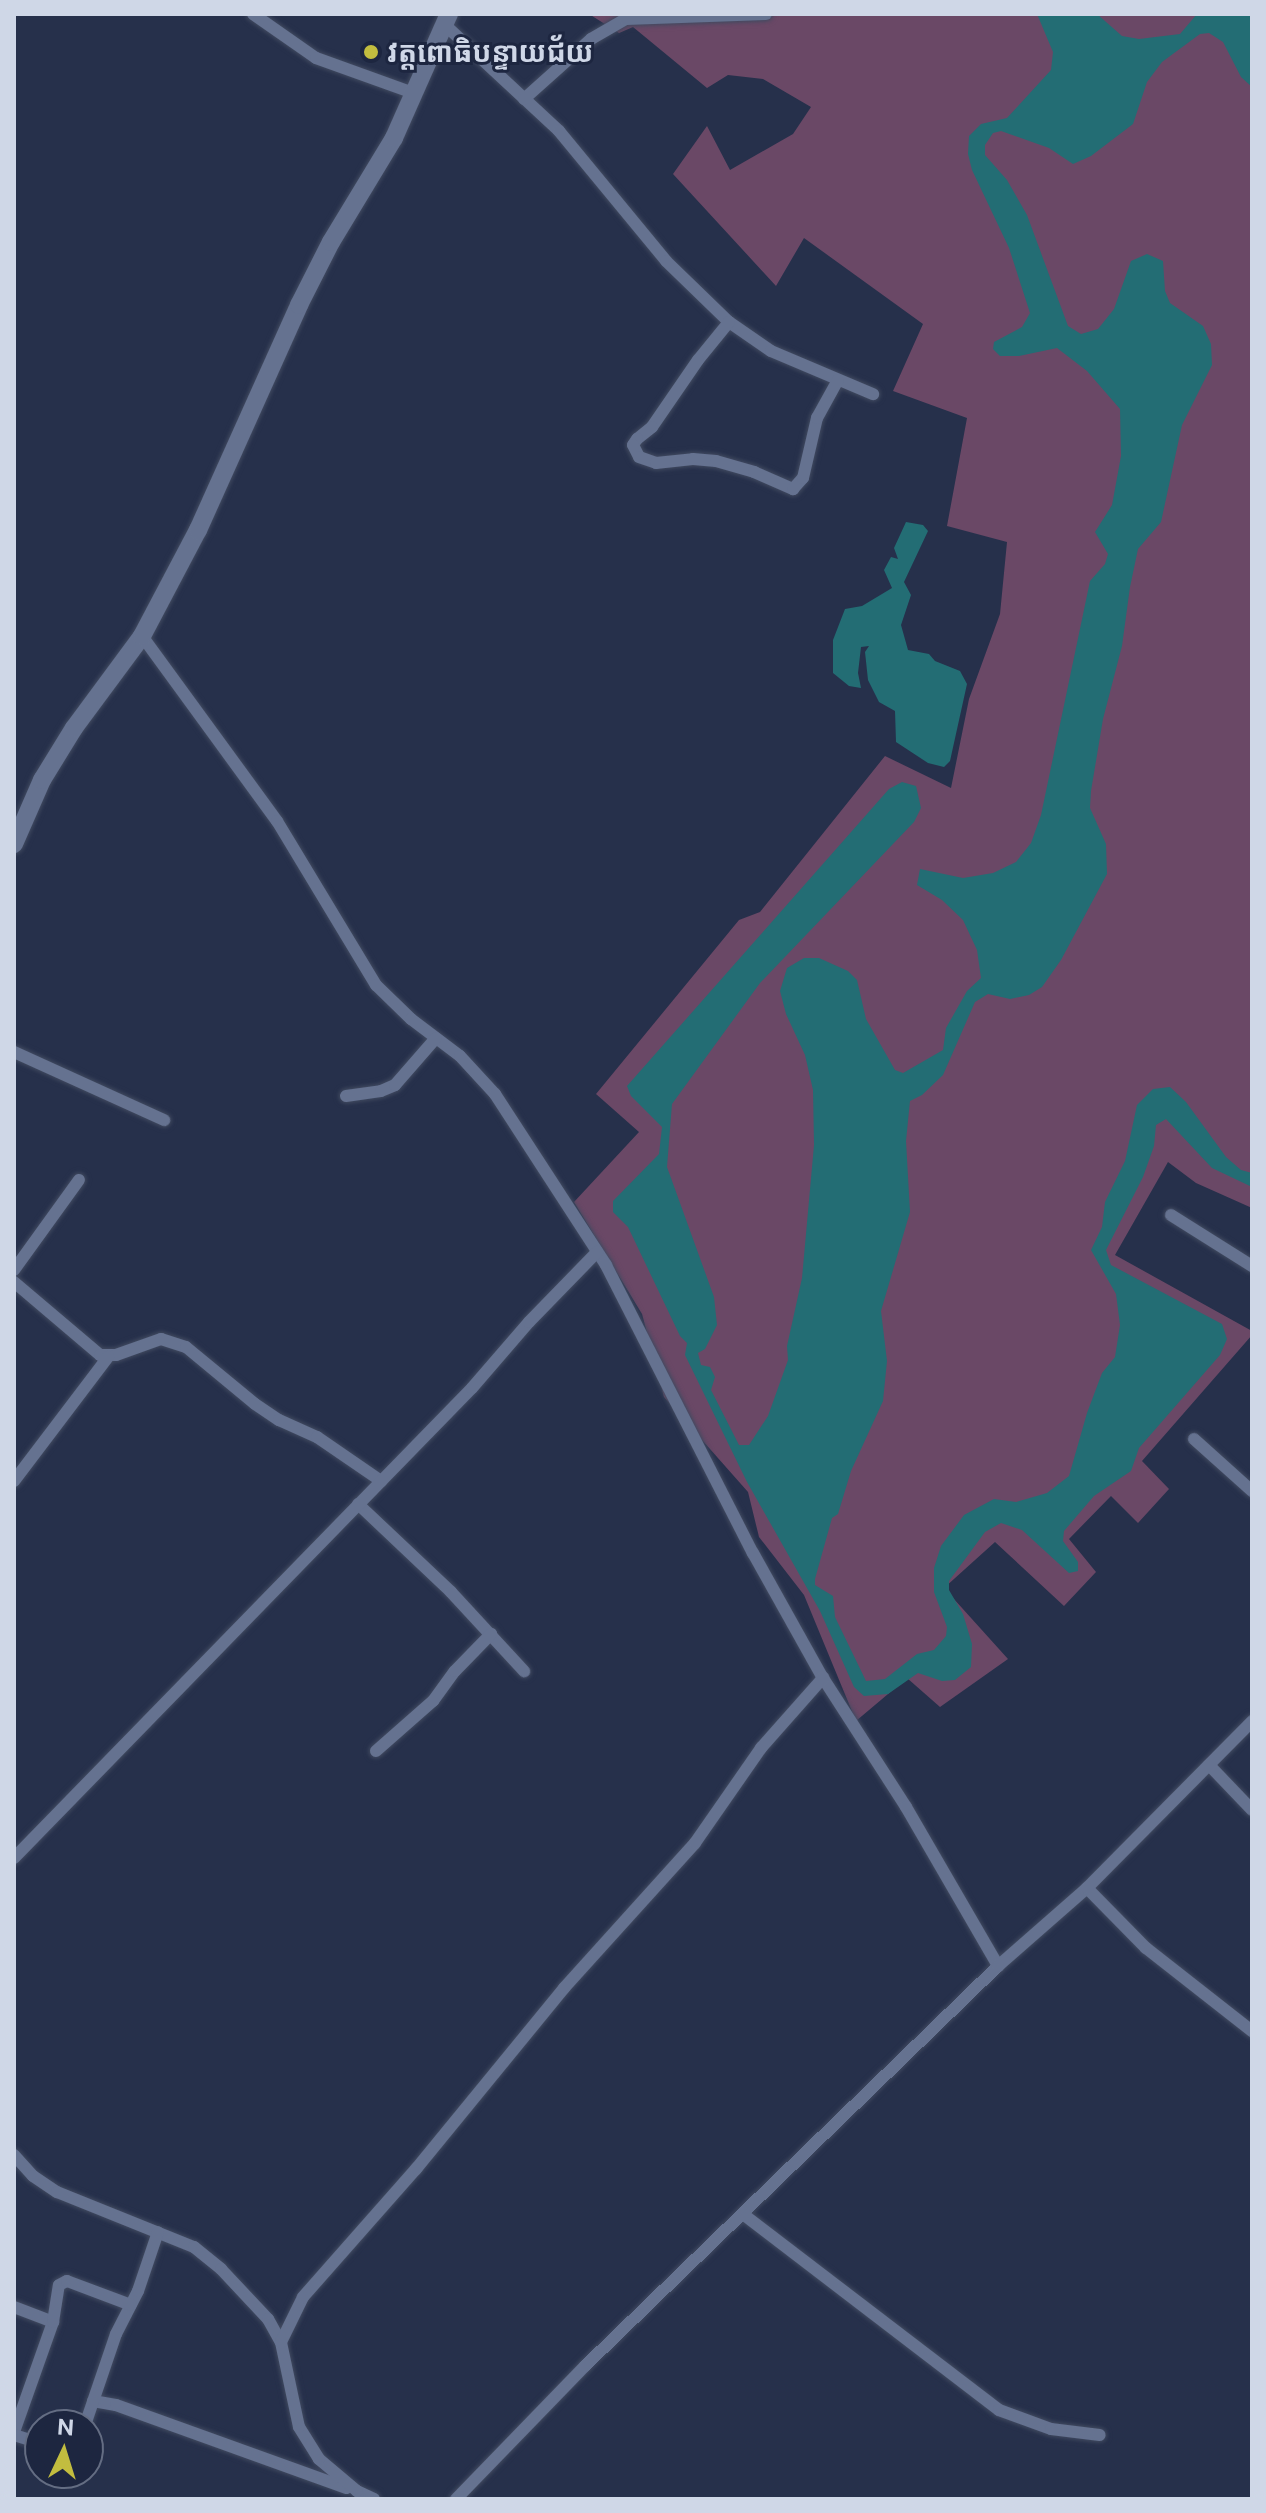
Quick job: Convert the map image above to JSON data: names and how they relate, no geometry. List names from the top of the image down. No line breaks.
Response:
{"places":["វត្តពោធិបន្ទាយជ័យ"],"north":"top"}
